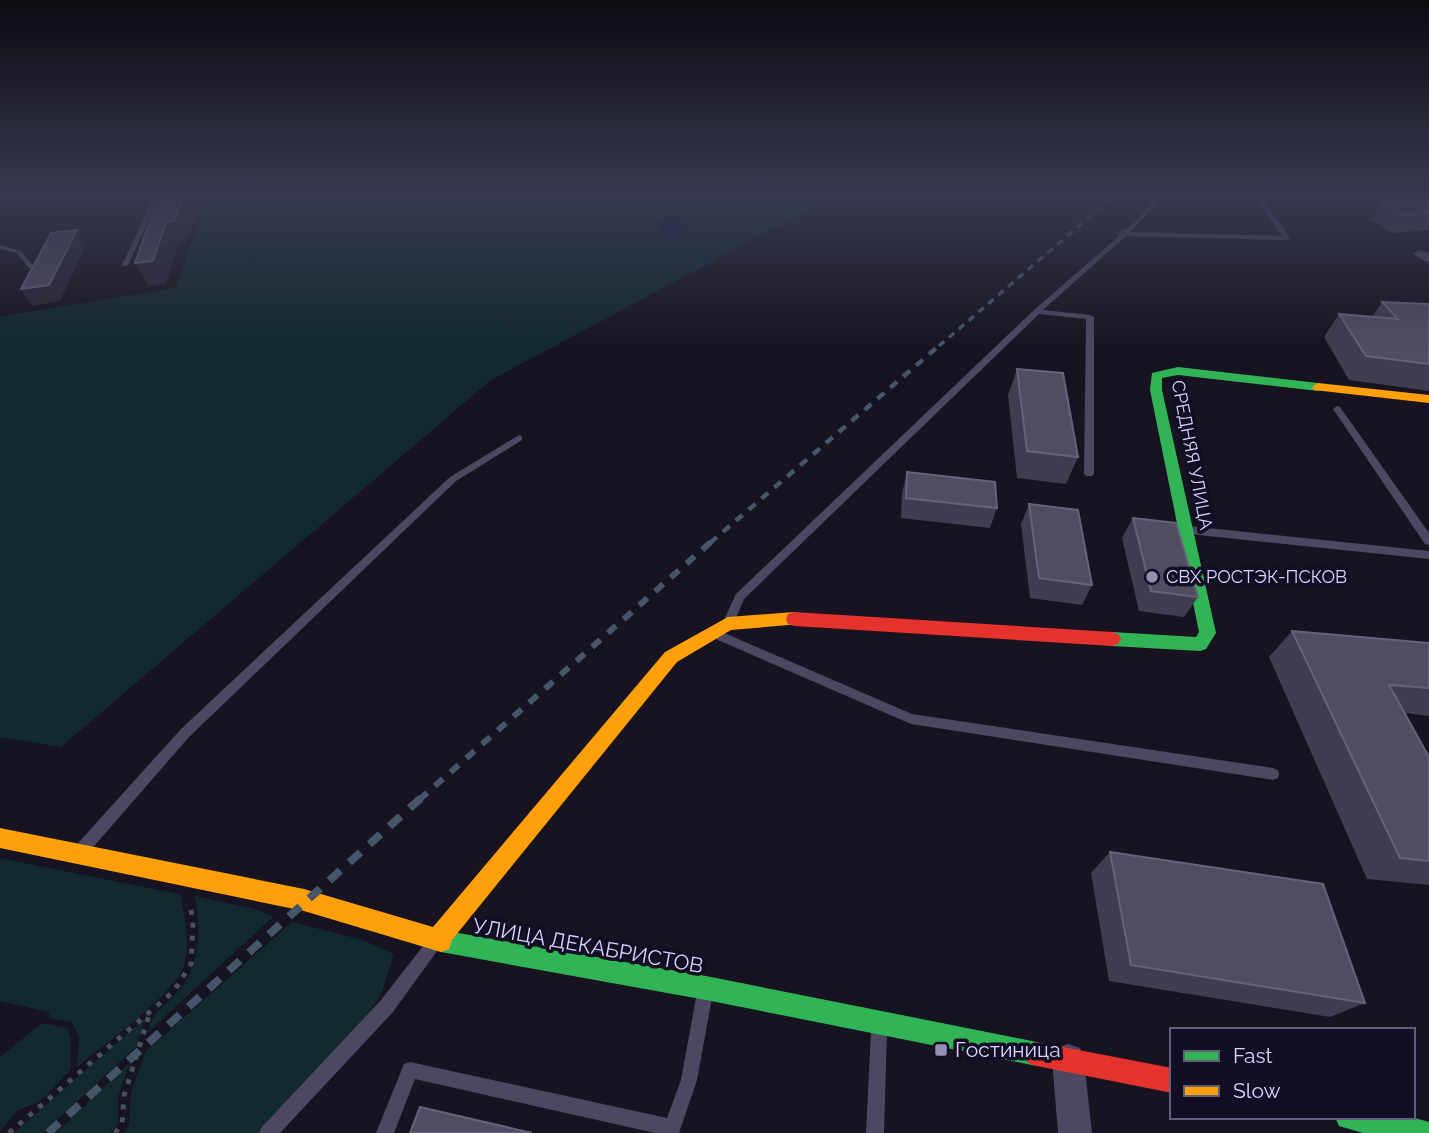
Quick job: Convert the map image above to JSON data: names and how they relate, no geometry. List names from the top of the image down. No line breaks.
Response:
{"streets":{"street":["СРЕДНЯЯ УЛИЦА","УЛИЦА ДЕКАБРИСТОВ"]},"places":{"other":["СВХ РОСТЭК-ПСКОВ"],"transit":["Гостиница"]},"legend":["Fast","Slow"]}
